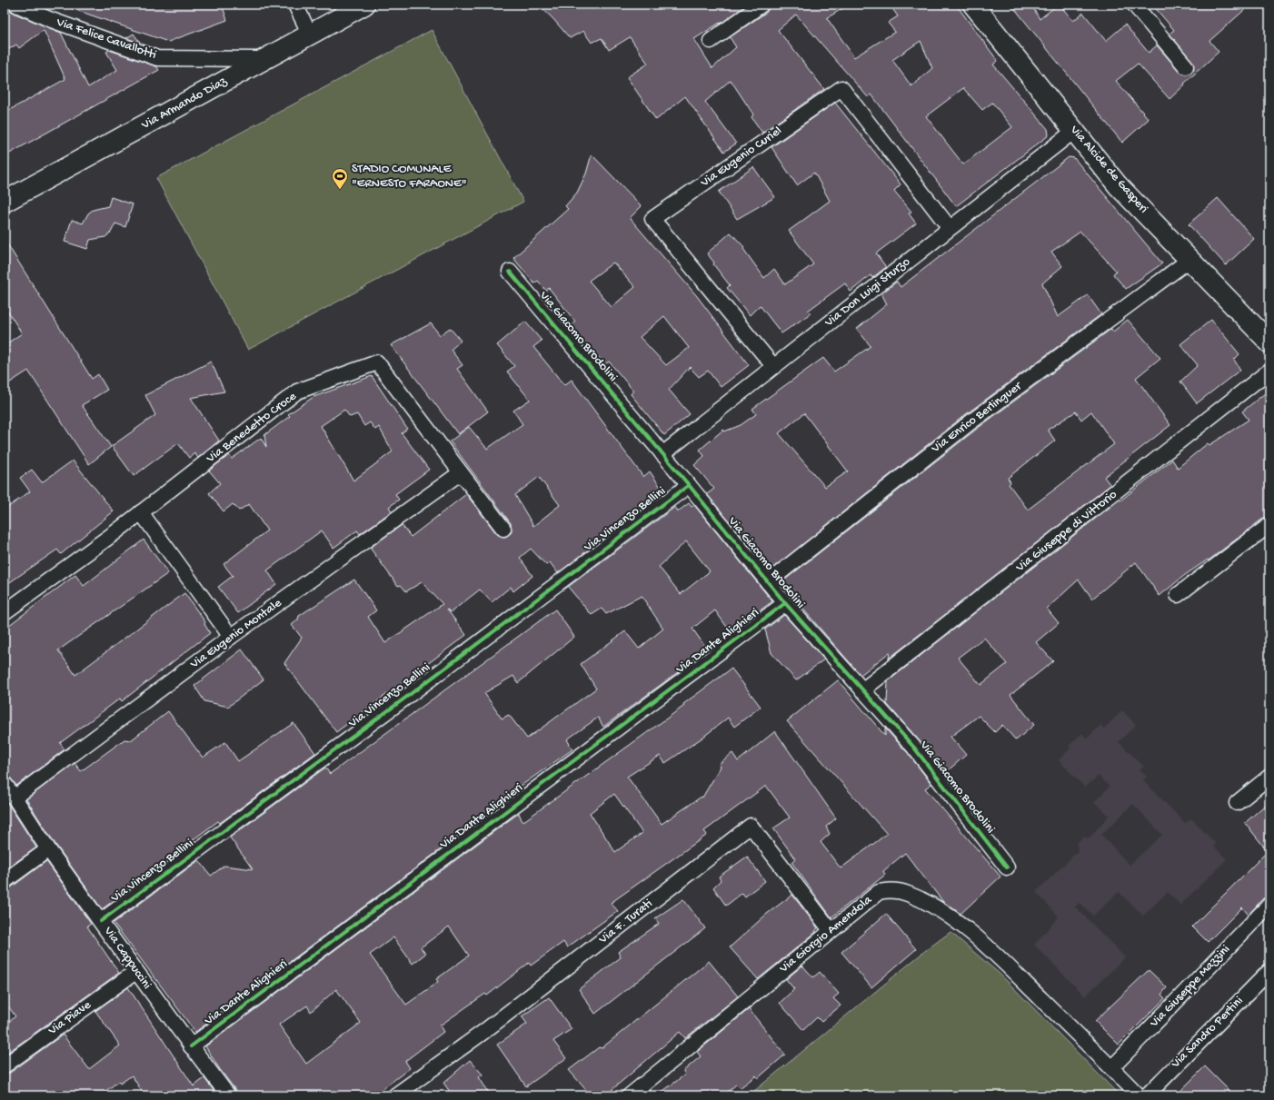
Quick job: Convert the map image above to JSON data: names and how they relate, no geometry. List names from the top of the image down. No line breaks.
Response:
{"streets":{"street":["Via Felice Cavallotti","Via Armando Diaz","Via Eugenio Curiel","Via Alcide de Gasperi","Via Don Luigi Sturzo","Via Giacomo Brodolini","Via Enrico Berlinguer","Via Benedetto Croce","Via Vincenzo Bellini","Via Giuseppe di Vittorio","Via Eugenio Montale","Via Dante Alighieri","Via F. Turati","Via Giorgio Amendola","Via Cappuccini","Via Giuseppe Mazzini","Via Piave","Via Sandro Pertini"]},"crossings":[["Via Felice Cavallotti","Via Armando Diaz"],["Via Eugenio Curiel","Via Don Luigi Sturzo"],["Via Alcide de Gasperi","Via Don Luigi Sturzo"],["Via Alcide de Gasperi","Via Enrico Berlinguer"],["Via Don Luigi Sturzo","Via Giacomo Brodolini"],["Via Giacomo Brodolini","Via Enrico Berlinguer"],["Via Giacomo Brodolini","Via Vincenzo Bellini"],["Via Giacomo Brodolini","Via Giuseppe di Vittorio"],["Via Giacomo Brodolini","Via Dante Alighieri"],["Via Benedetto Croce","Via Eugenio Montale"],["Via Vincenzo Bellini","Via Cappuccini"],["Via Eugenio Montale","Via Cappuccini"],["Via Dante Alighieri","Via Cappuccini"],["Via F. Turati","Via Giorgio Amendola"],["Via Giorgio Amendola","Via Giuseppe Mazzini"],["Via Cappuccini","Via Piave"]],"places":{"sports":["STADIO COMUNALE \"ERNESTO FARAONE\""]}}
